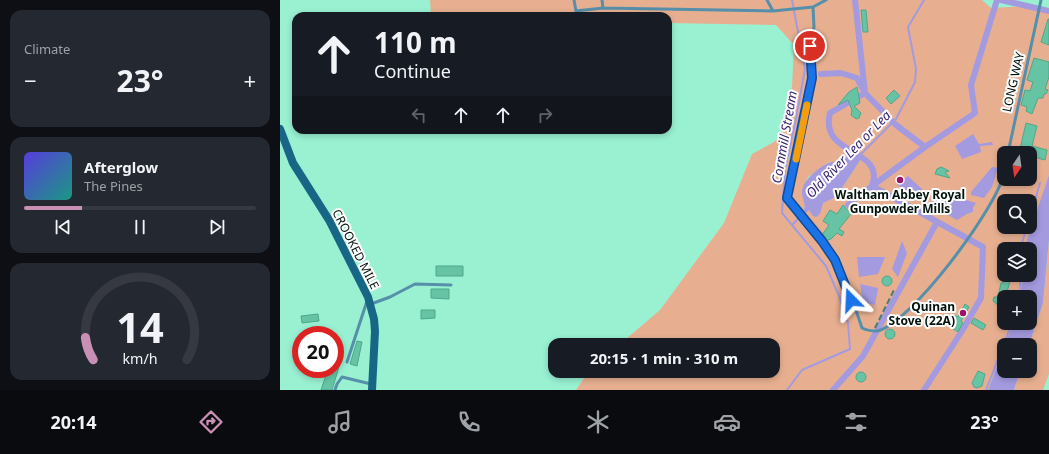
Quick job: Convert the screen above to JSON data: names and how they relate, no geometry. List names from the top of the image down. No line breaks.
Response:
{"streets":{"main road":["CROOKED MILE"],"lane":["LONG WAY"]},"water":["Cornmill Stream","Old River Lea or Lea"],"places":["Waltham Abbey Royal Gunpowder Mills","Quinan Stove (22A)"],"north":"bottom","page":{"tile":"Climate","turn":["110 m","Continue"],"heat":["−","23°","+"],"map_buttons":["+","−"],"song":["Afterglow","The Pines"],"limit":"20","trip":"20:15 · 1 min · 310 m","tabs":["20:14","23°"],"gauge":["14","km/h"]}}
